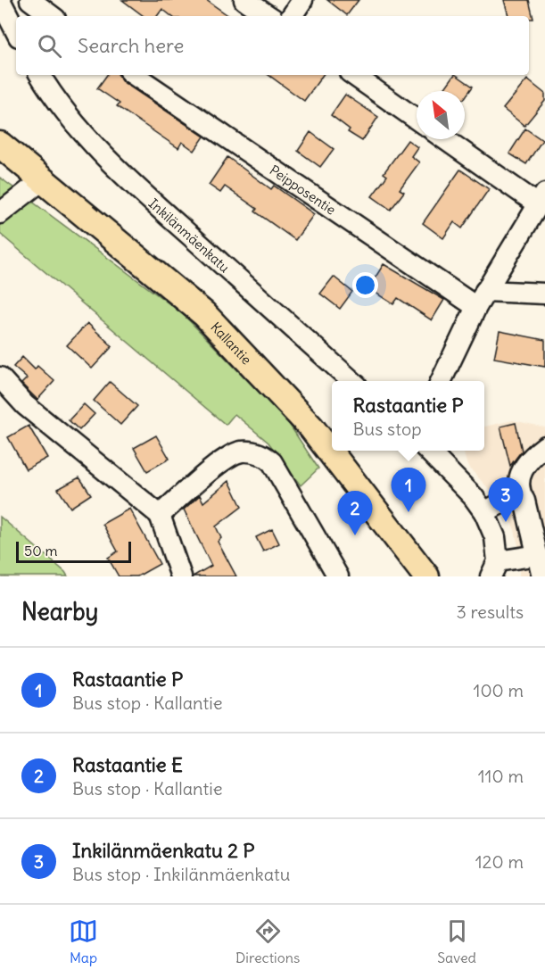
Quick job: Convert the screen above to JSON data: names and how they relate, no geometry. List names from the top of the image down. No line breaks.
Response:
{"streets":{"main road":["Kallantie"],"street":["Peipposentie","Inkilänmäenkatu"]},"scale_bar":"50 m","north":"top left","page":{"search":"Search here","popup":["Rastaantie P","Bus stop"],"pins":["1","3","2"],"scale":"50 m","heading":["Nearby","3 results"],"list":[{"mark":"1","name":"Rastaantie P","note":"Bus stop · Kallantie","value":"100 m"},{"mark":"2","name":"Rastaantie E","note":"Bus stop · Kallantie","value":"110 m"},{"mark":"3","name":"Inkilänmäenkatu 2 P","note":"Bus stop · Inkilänmäenkatu","value":"120 m"}],"nav":["Map","Directions","Saved"]}}
